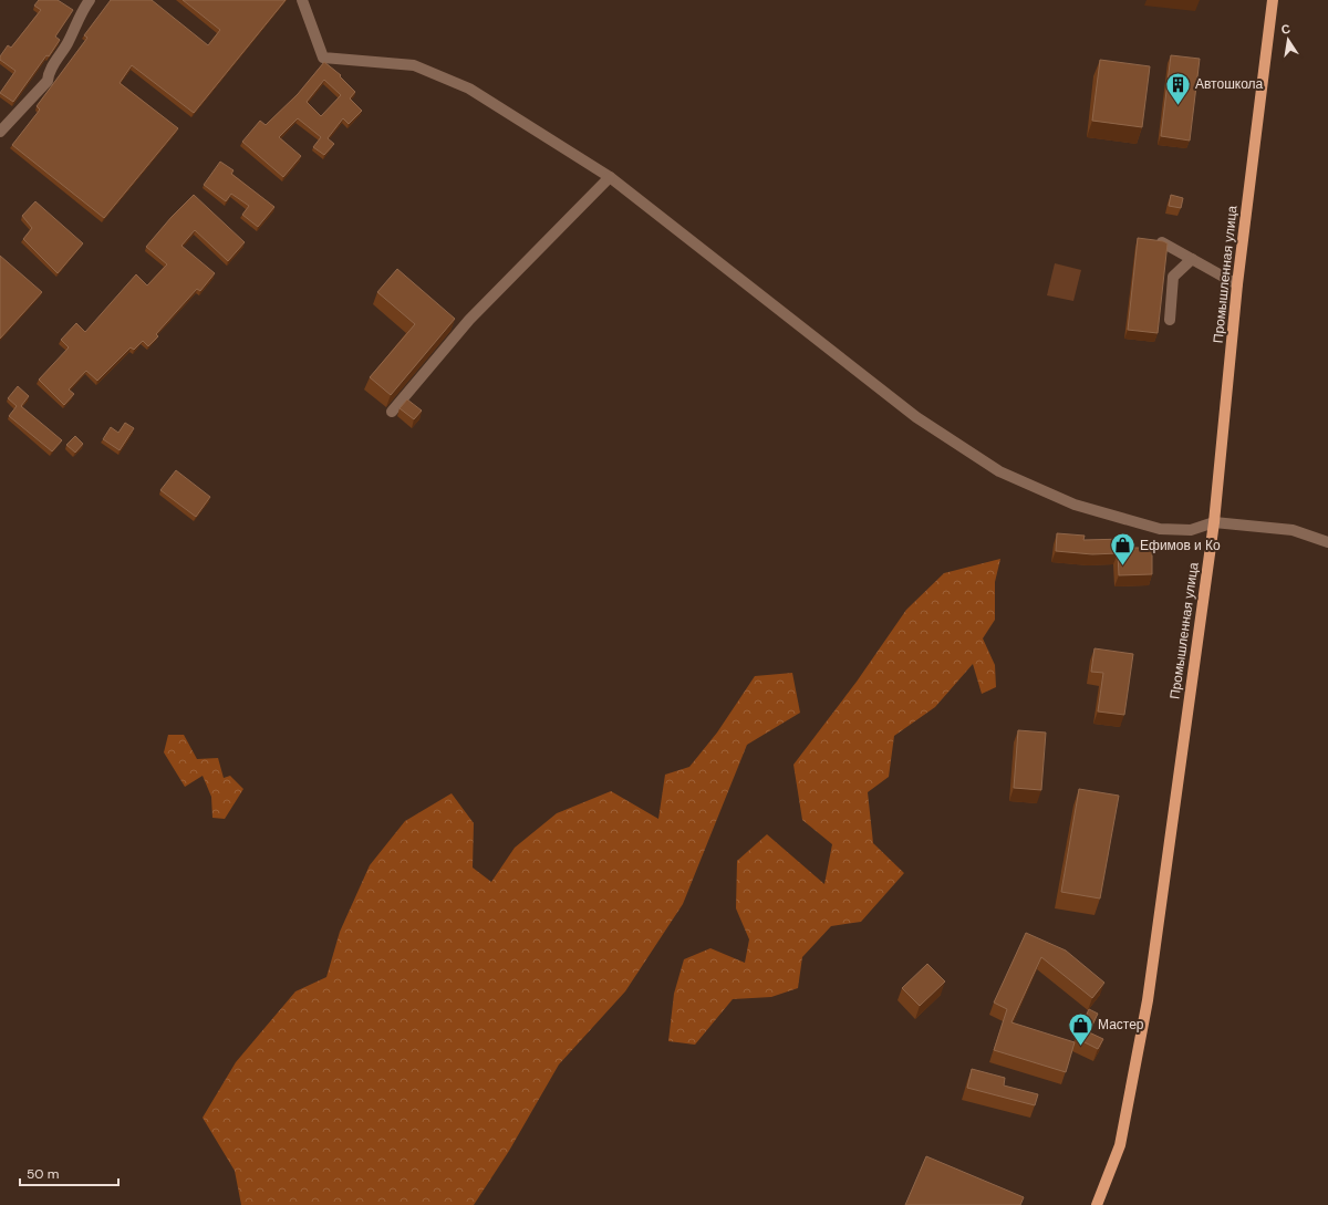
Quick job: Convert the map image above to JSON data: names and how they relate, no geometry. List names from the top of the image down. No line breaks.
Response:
{"streets":{"main road":["Промышленная улица"]},"places":{"building":["Автошкола"],"shop":["Ефимов и Ко","Мастер"]},"scale_bar":"50 m","north":"top"}
